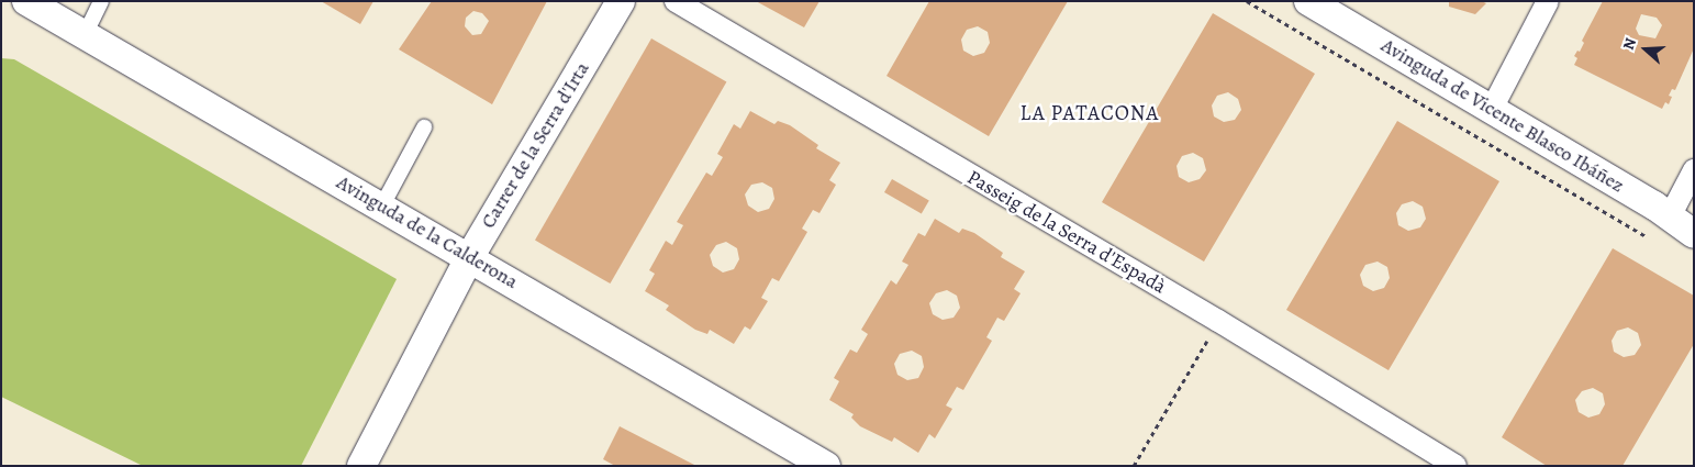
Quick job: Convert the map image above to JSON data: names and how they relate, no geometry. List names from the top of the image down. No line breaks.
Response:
{"streets":{"street":["Avinguda de Vicente Blasco Ibáñez","Carrer de la Serra d'Irta","Avinguda de la Calderona","Passeig de la Serra d'Espadà"]},"crossings":[["Carrer de la Serra d'Irta","Avinguda de la Calderona"]],"districts":["LA PATACONA"],"north":"left"}
